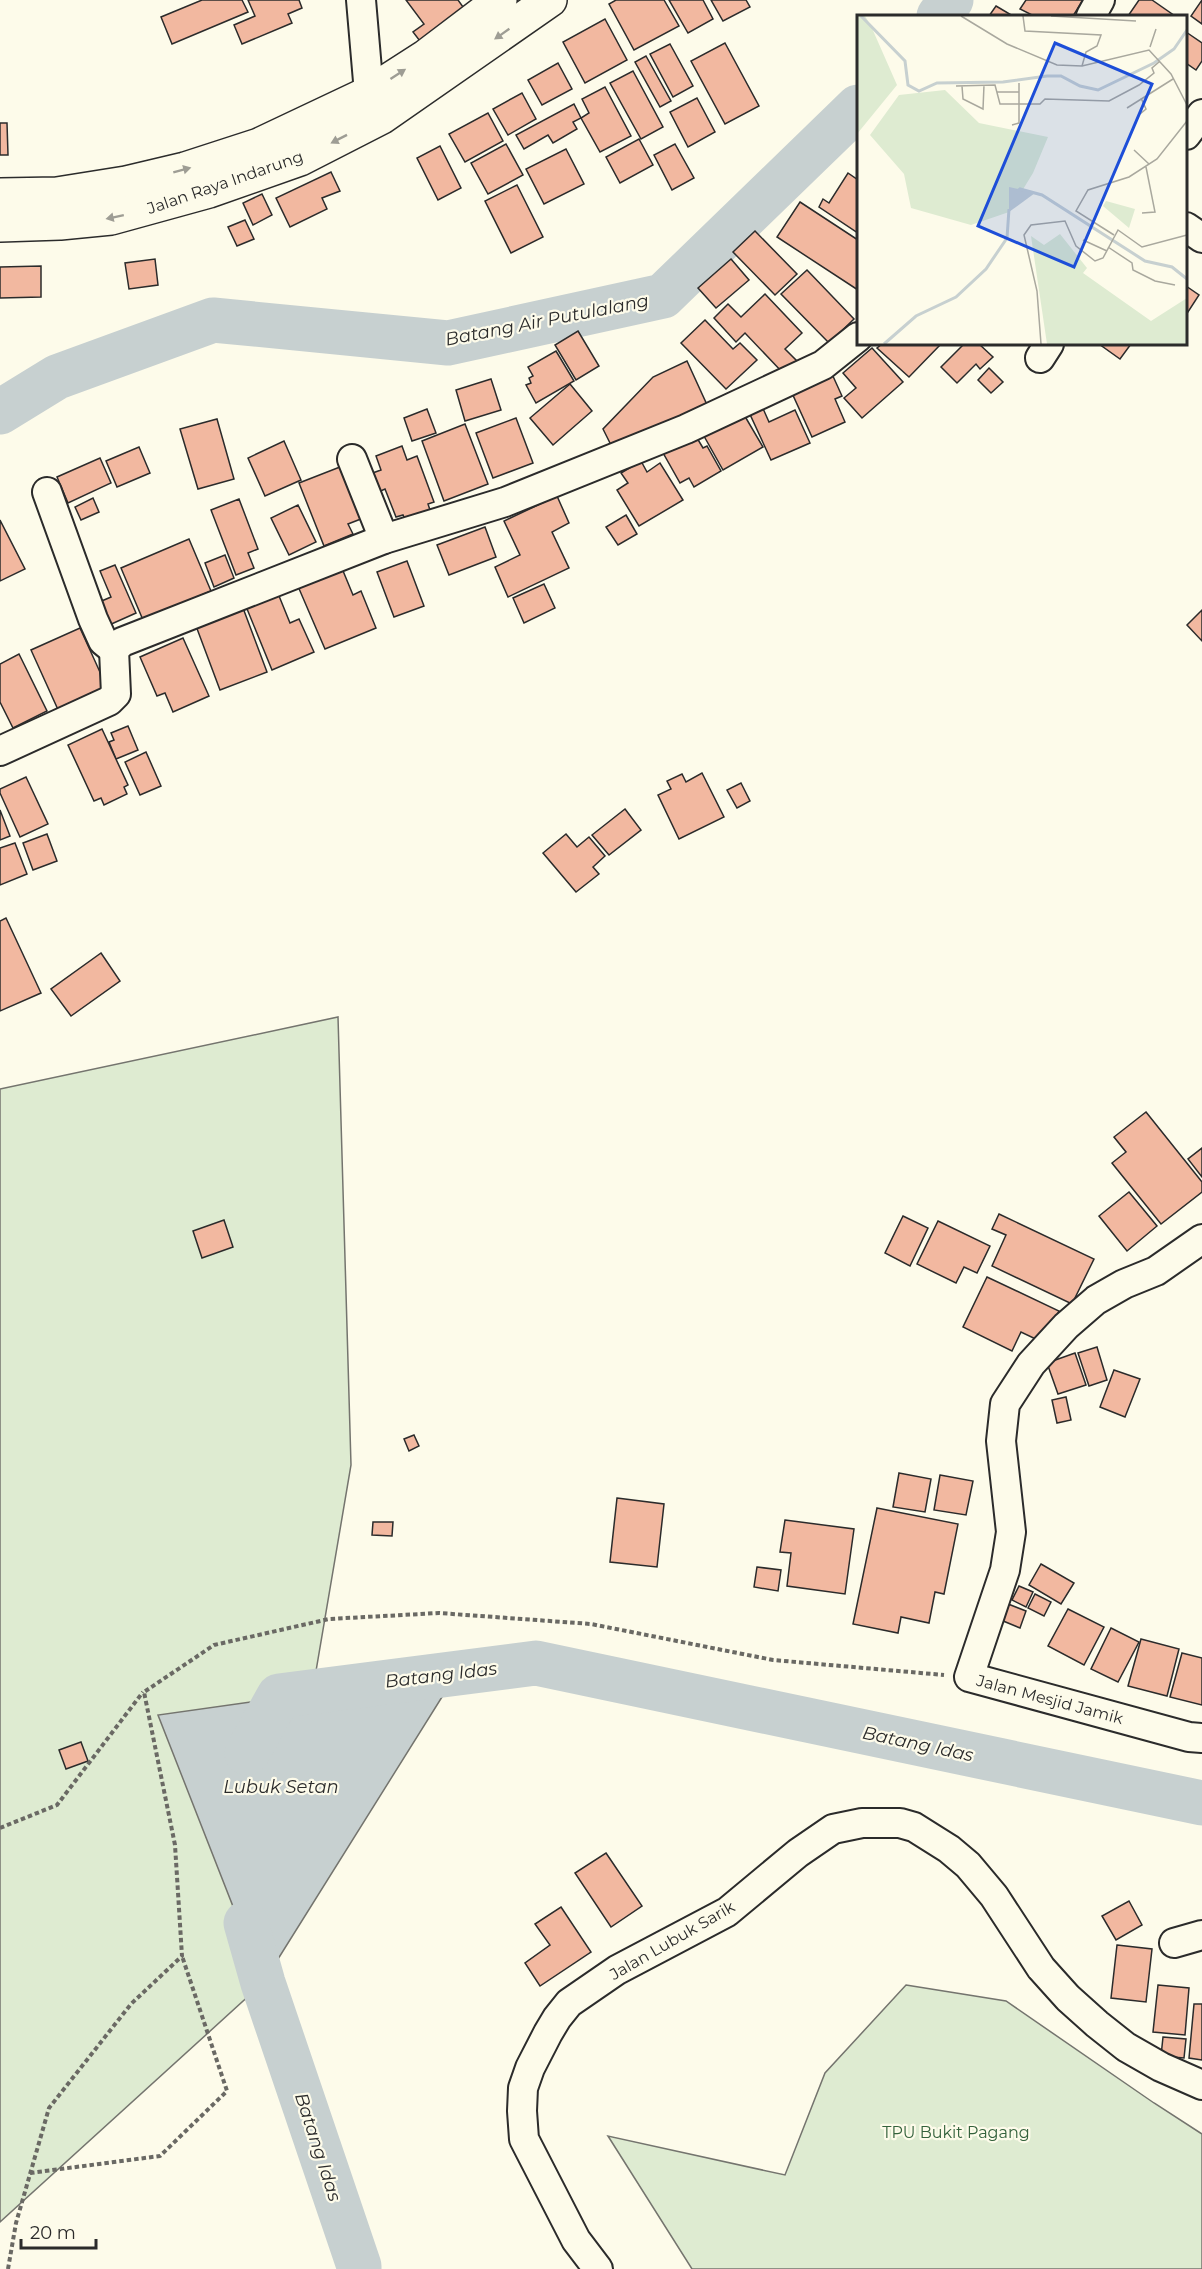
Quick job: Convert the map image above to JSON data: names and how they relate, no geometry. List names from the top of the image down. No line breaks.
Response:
{"streets":{"highway":["Jalan Raya Indarung"],"street":["Jalan Mesjid Jamik","Jalan Lubuk Sarik"]},"water":["Batang Air Putulalang","Batang Idas","Lubuk Setan"],"parks":["TPU Bukit Pagang"],"scale_bar":"20 m"}
